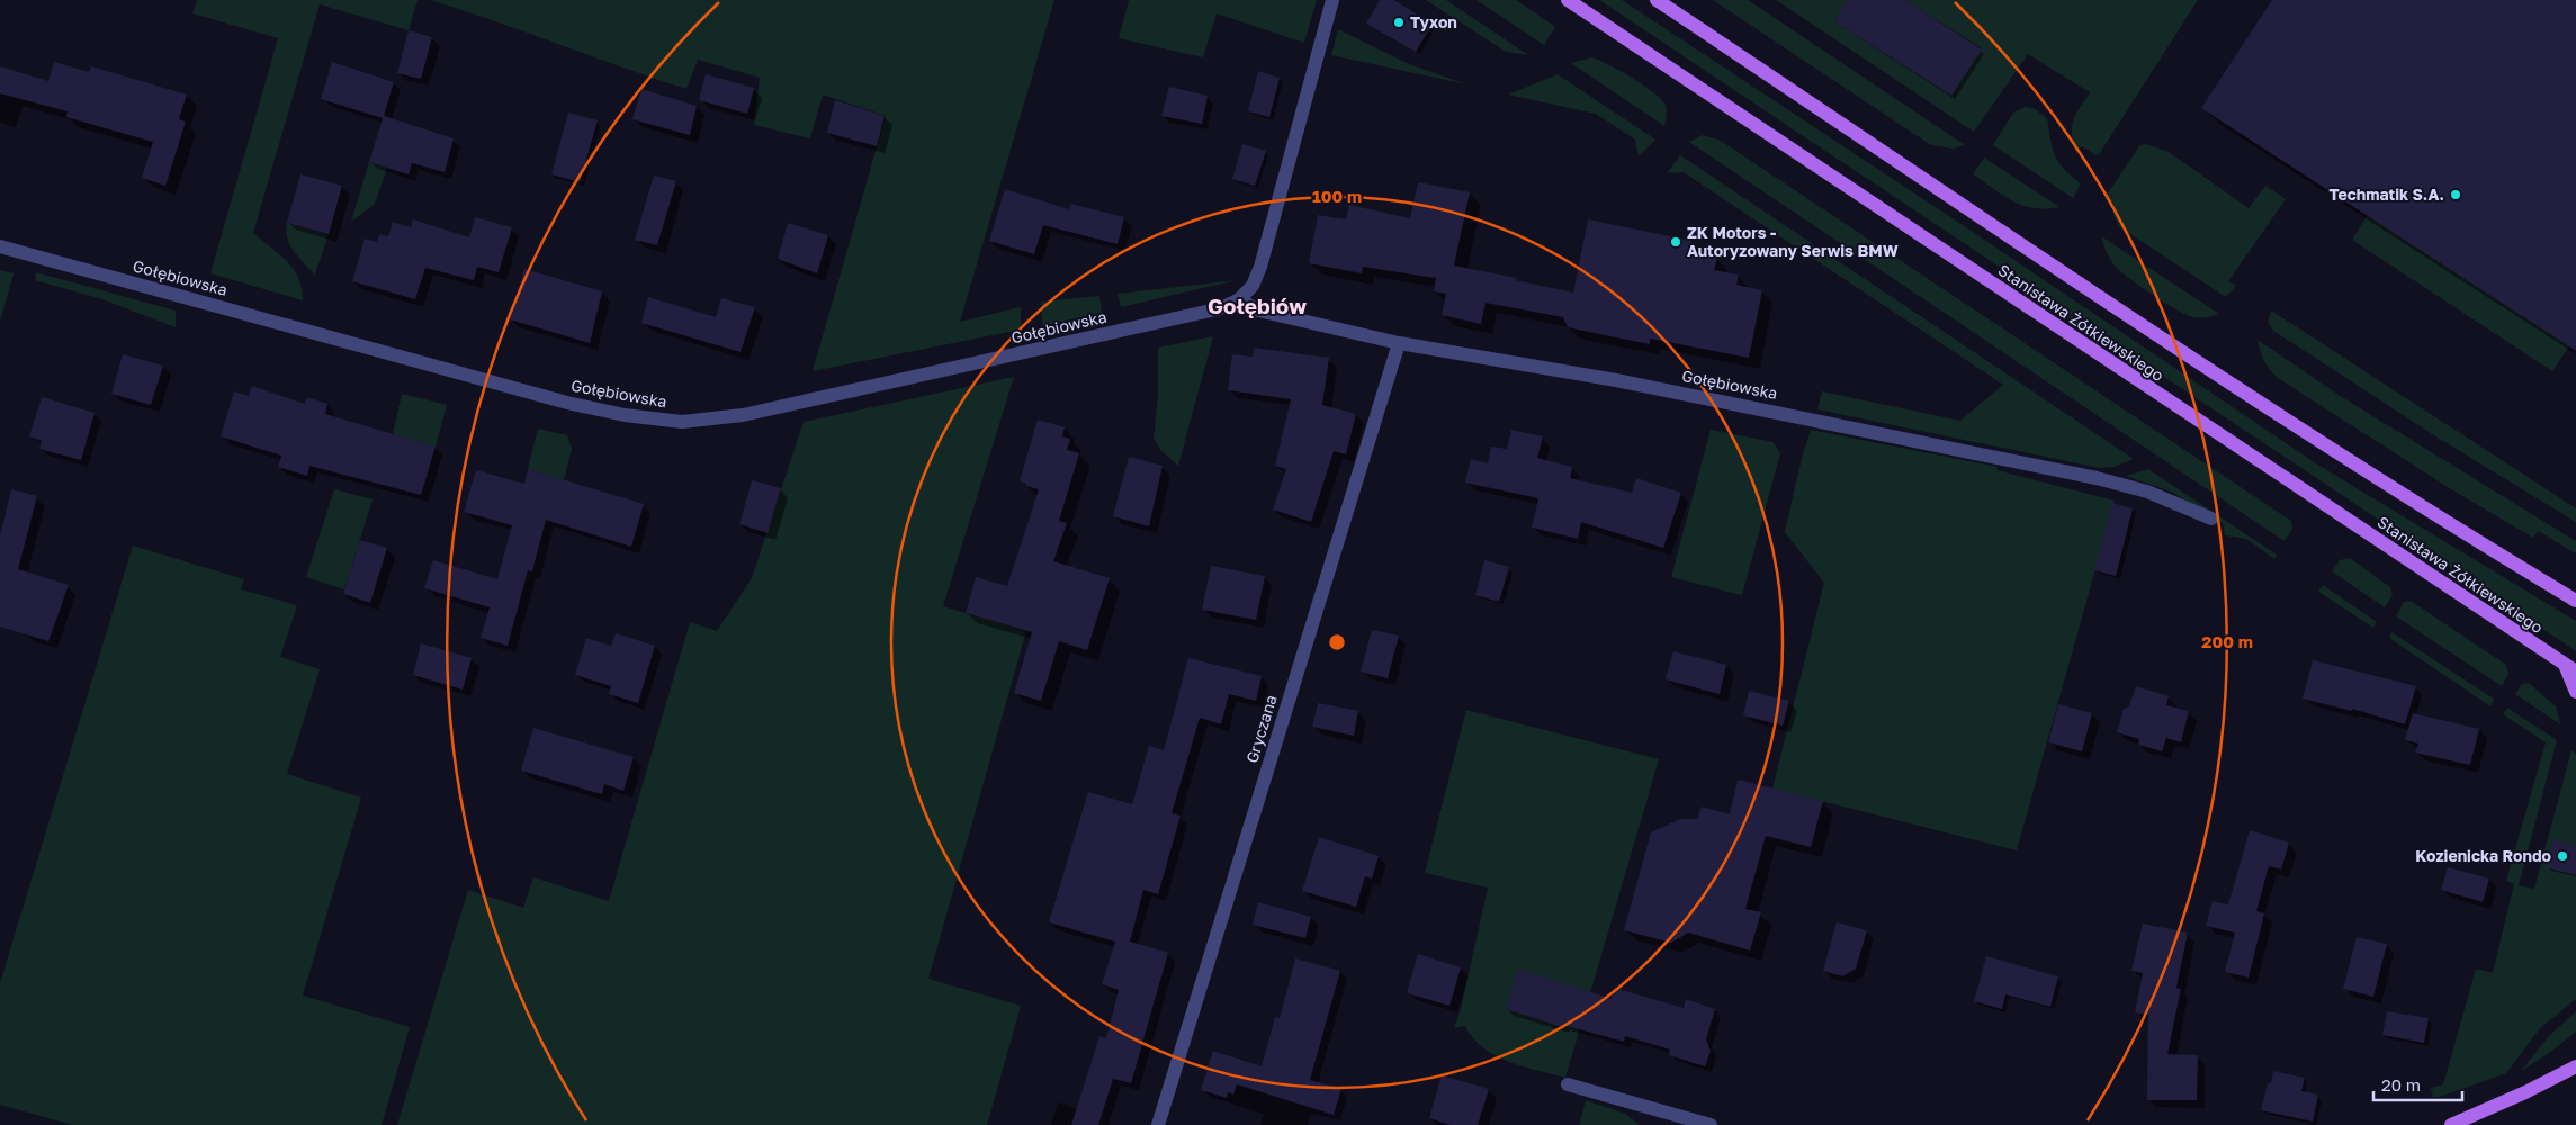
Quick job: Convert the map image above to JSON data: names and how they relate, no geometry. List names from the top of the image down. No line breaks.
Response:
{"streets":{"main road":["Stanisława Żółkiewskiego"],"street":["Gołębiowska","Gryczana"]},"crossings":[["Gołębiowska","Gryczana"]],"districts":["Gołębiów"],"places":["Tyxon","Techmatik S.A.","ZK Motors - Autoryzowany Serwis BMW","Kozienicka Rondo"],"scale_bar":"20 m","rings":["100 m","200 m"]}
